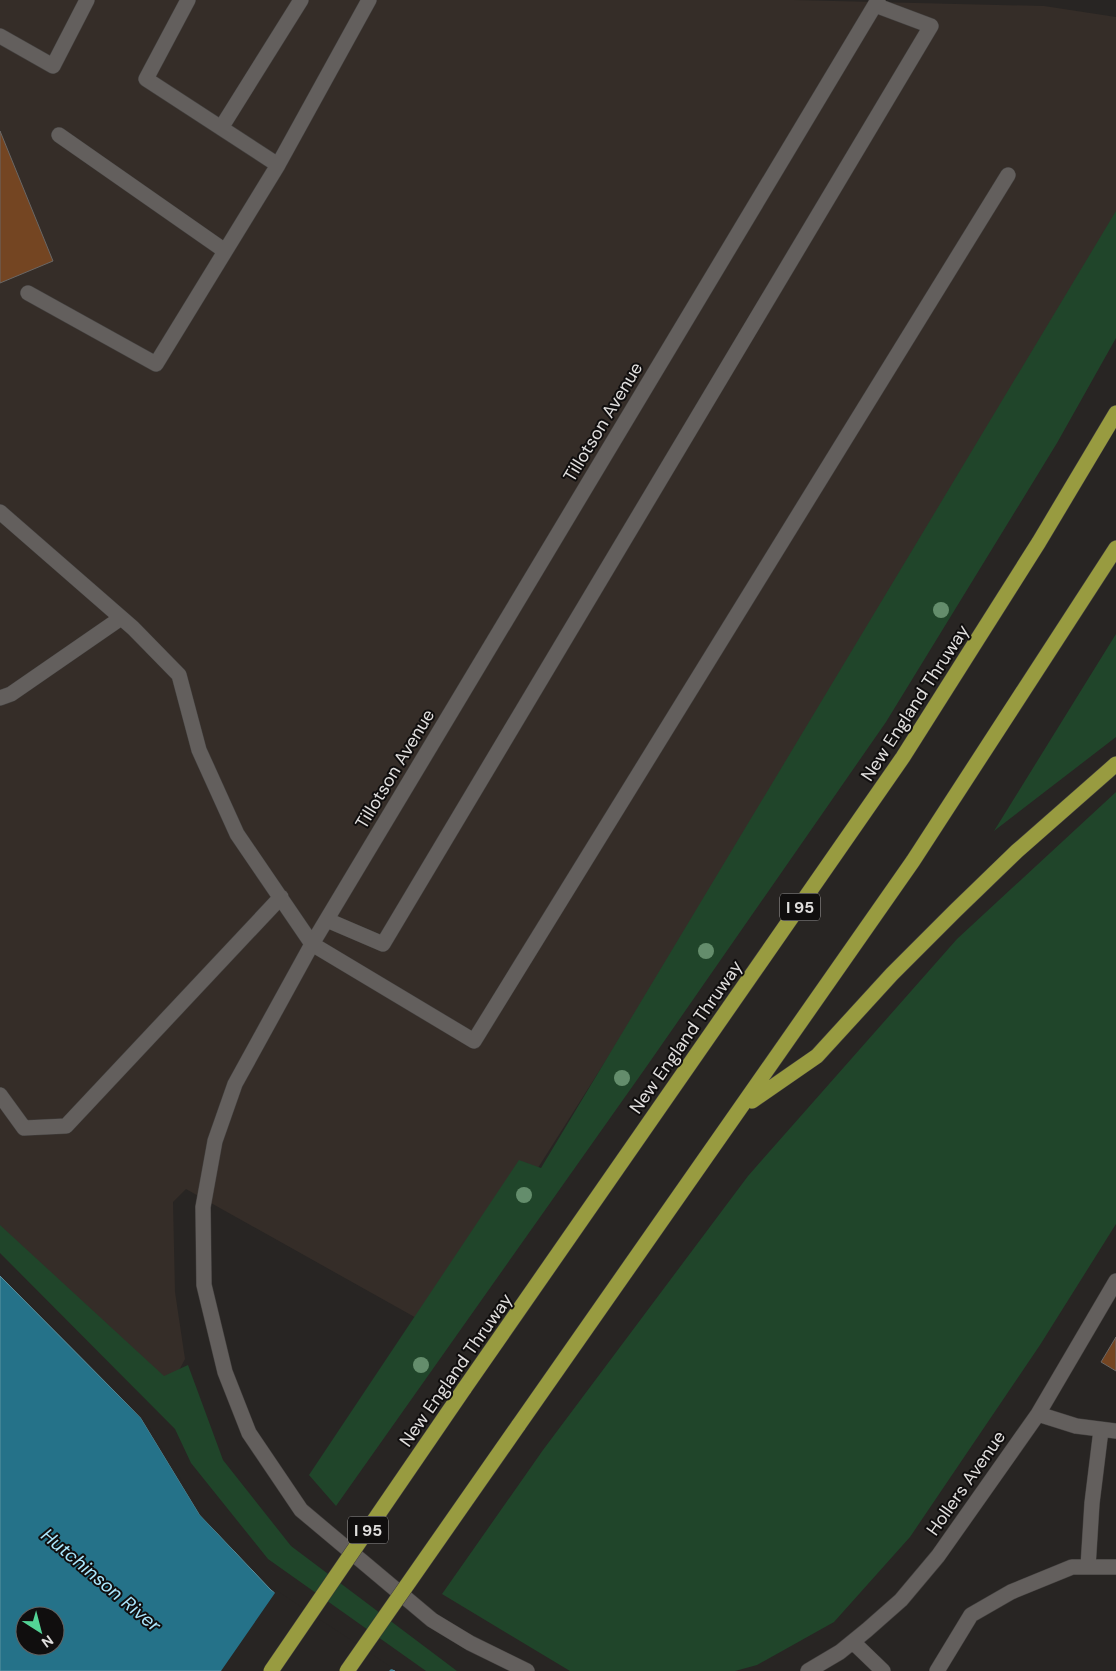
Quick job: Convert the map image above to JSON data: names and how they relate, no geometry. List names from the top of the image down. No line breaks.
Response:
{"streets":{"highway":["New England Thruway","I 95"],"street":["Tillotson Avenue","Hollers Avenue"]},"water":["Hutchinson River"],"north":"bottom right"}
